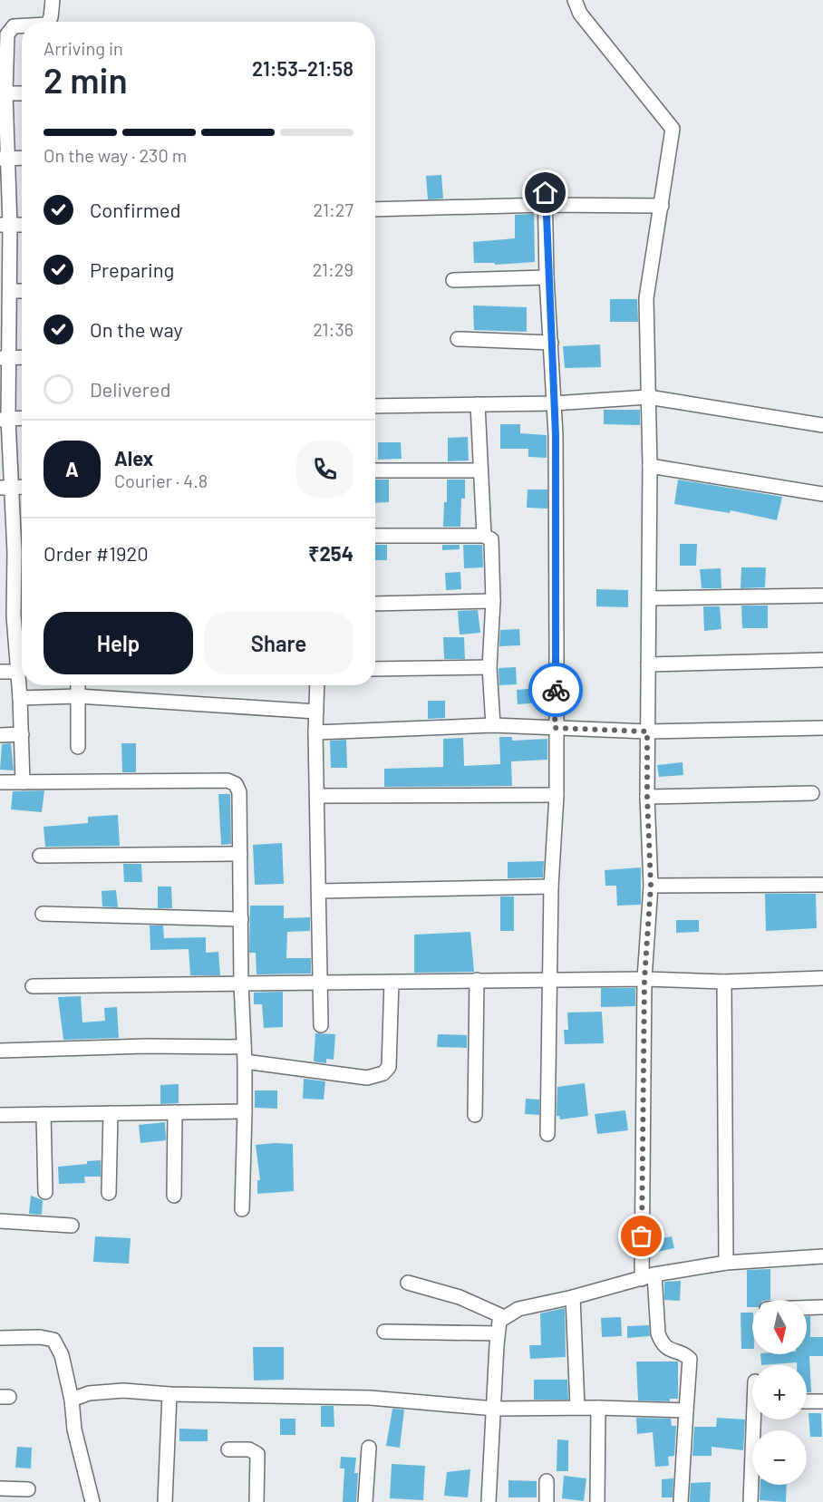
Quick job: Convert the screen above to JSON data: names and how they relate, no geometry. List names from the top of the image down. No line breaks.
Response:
{"north":"bottom","page":{"heading":["2 min","Arriving in","21:53–21:58"],"panel":["Alex","Courier · 4.8","Order #1920","₹254"],"bar":"On the way · 230 m","list":[["Confirmed","21:27"],["Preparing","21:29"],["On the way","21:36"],"Delivered"],"round":"A","buttons":["Help","Share"],"map_buttons":["+","−"]}}
